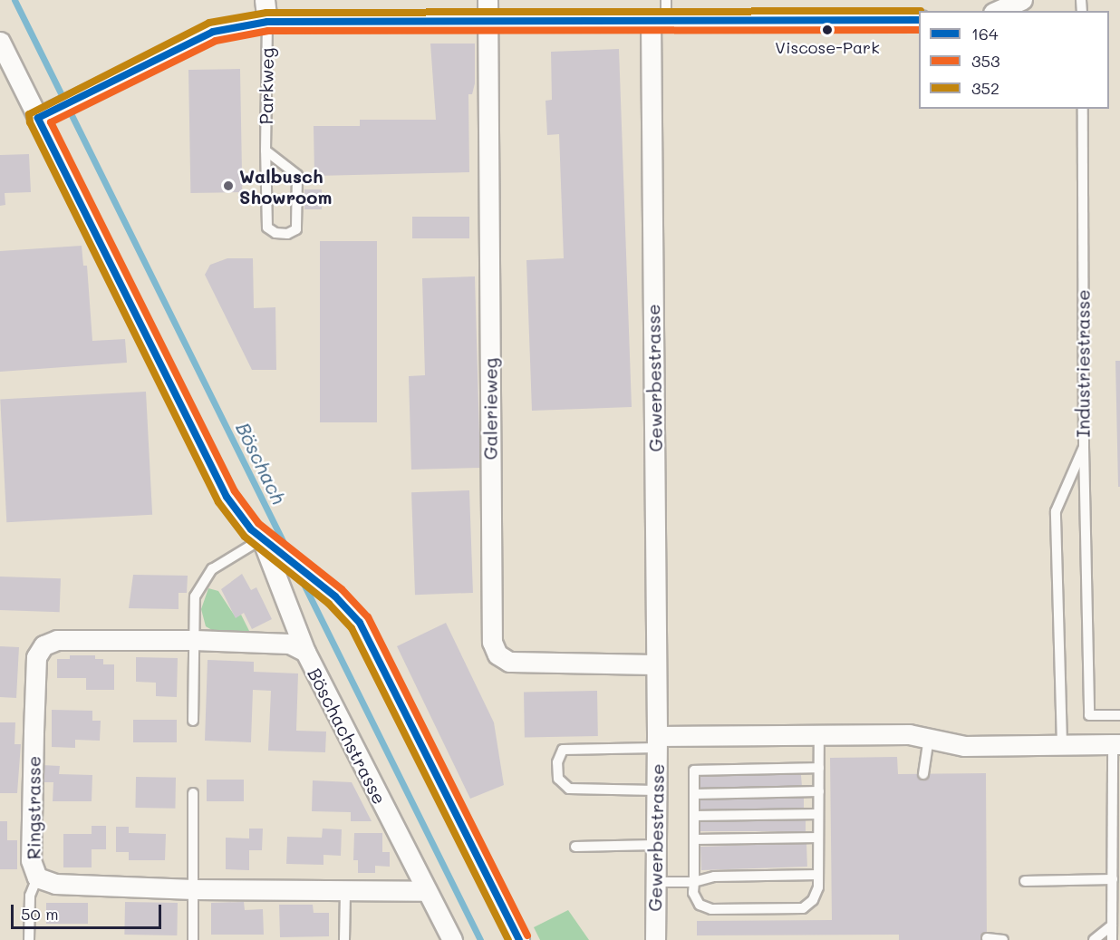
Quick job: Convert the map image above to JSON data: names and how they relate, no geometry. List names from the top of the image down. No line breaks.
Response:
{"streets":{"street":["Gewerbestrasse","Galerieweg","Böschachstrasse","Ringstrasse"],"lane":["Parkweg","Industriestrasse"]},"crossings":[["Gewerbestrasse","Galerieweg"],["Böschachstrasse","Ringstrasse"]],"water":["Böschach"],"places":["Viscose-Park","Walbusch Showroom"],"lines":["transit line 352","transit line 164","transit line 353"],"legend":["164","353","352"],"scale_bar":"50 m"}
